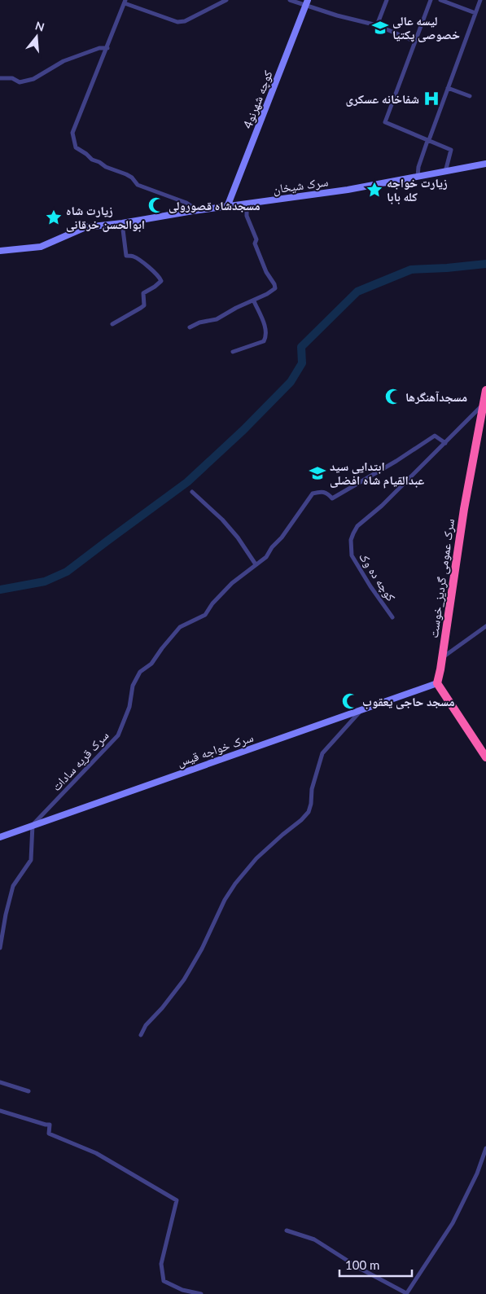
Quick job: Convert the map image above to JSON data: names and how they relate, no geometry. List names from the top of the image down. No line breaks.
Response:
{"streets":{"highway":["سرک عمومی گردیز_خوست"],"street":["کوچه شهرنو4","سرک شیخان","کوچه ده وک","سرک خواجه قیس","سرک قریه سادات"]},"crossings":[["کوچه شهرنو4","سرک شیخان"],["کوچه ده وک","سرک عمومی گردیز_خوست"],["کوچه ده وک","سرک قریه سادات"],["سرک عمومی گردیز_خوست","سرک خواجه قیس"],["سرک خواجه قیس","سرک قریه سادات"]],"places":{"school or university":["لیسه عالی خصوصی پکتیا","ابتدایی سید عبدالقیام شاه افضلی"],"hospital":["شفاخانه عسکری"],"place":["زیارت خواجه کله بابا","زیارت شاه ابوالحسن خرقانی"],"mosque":["مسجدشاه قصورولی","مسجدآهنگرها","مسجد حاجی یعقوب"]},"scale_bar":"100 m","north":"top"}
